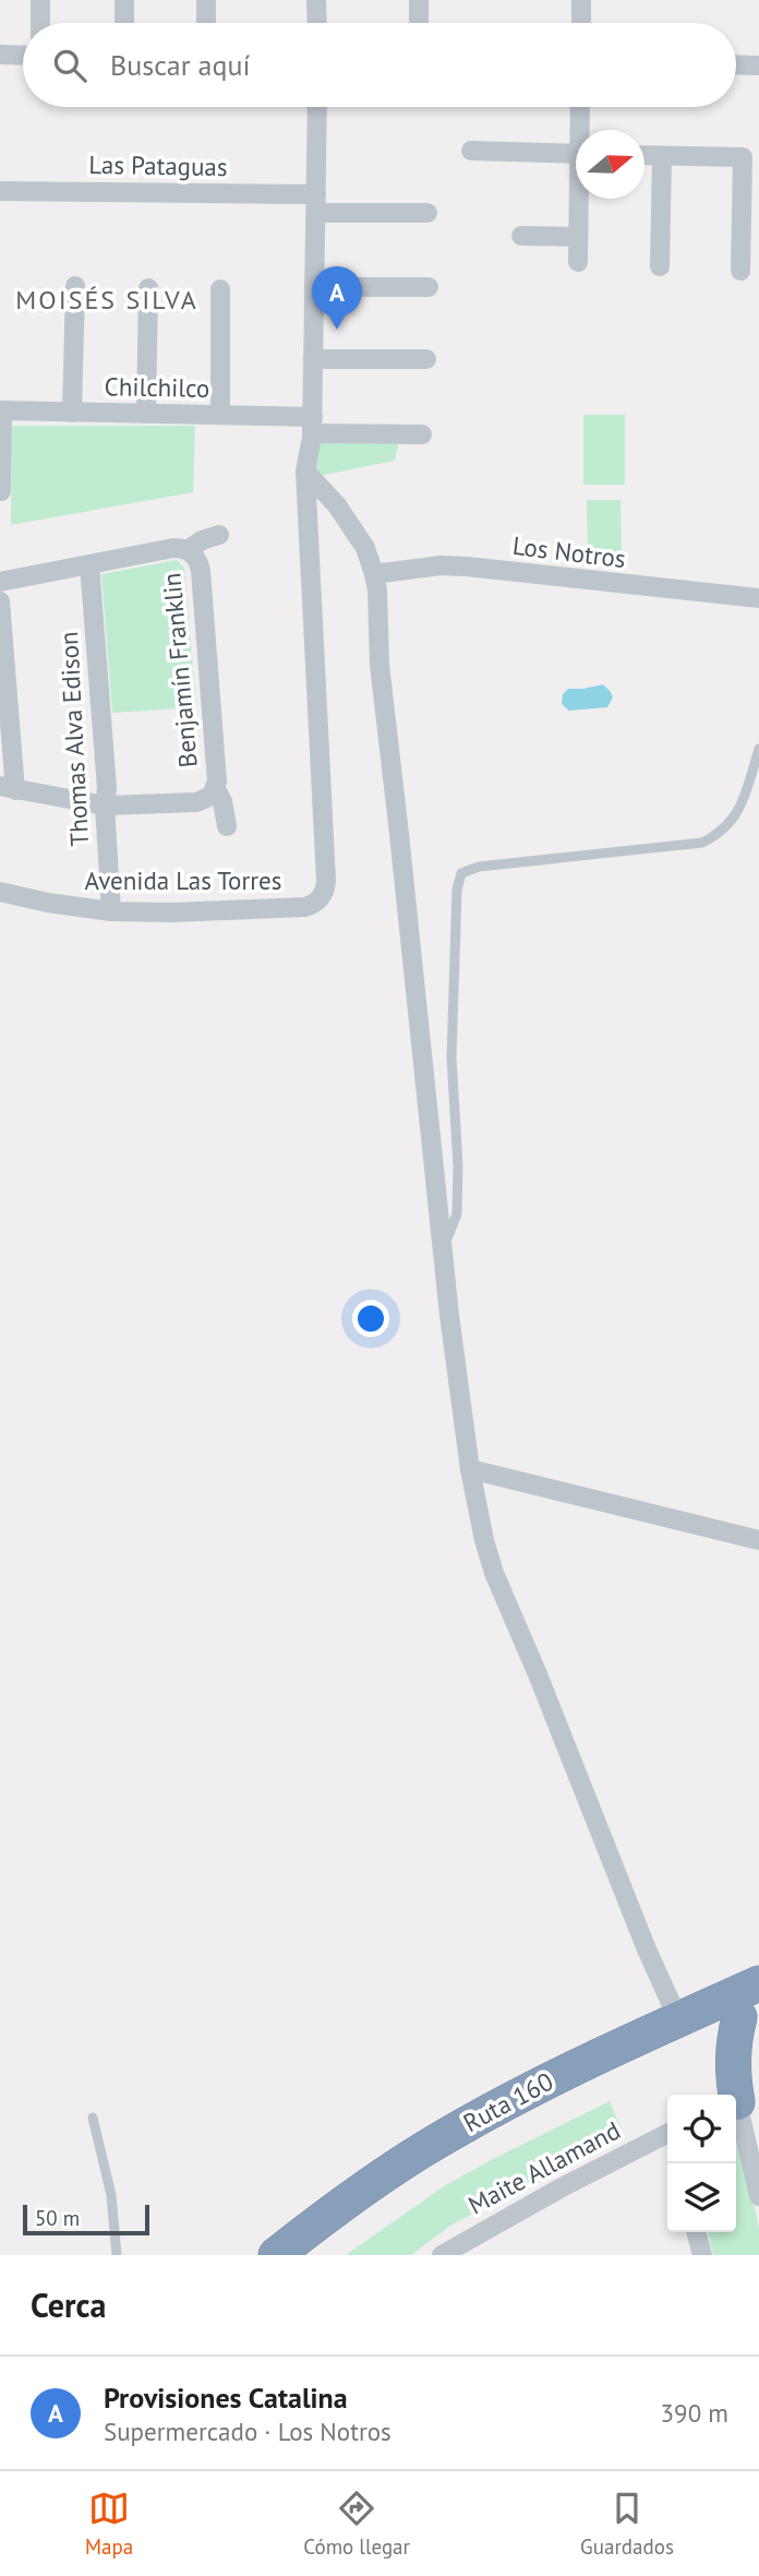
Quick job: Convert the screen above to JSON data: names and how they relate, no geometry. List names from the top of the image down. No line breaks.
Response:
{"streets":{"highway":["Ruta 160"],"street":["Las Pataguas","Chilchilco","Los Notros","Benjamín Franklin","Thomas Alva Edison","Avenida Las Torres","Maite Allamand"]},"crossings":[["Thomas Alva Edison","Avenida Las Torres"]],"districts":["MOISÉS SILVA"],"scale_bar":"50 m","north":"right","page":{"search":"Buscar aquí","pins":"A","scale":"50 m","heading":"Cerca","list":[{"mark":"A","name":"Provisiones Catalina","note":"Supermercado · Los Notros","value":"390 m"}],"nav":["Mapa","Cómo llegar","Guardados"]}}
